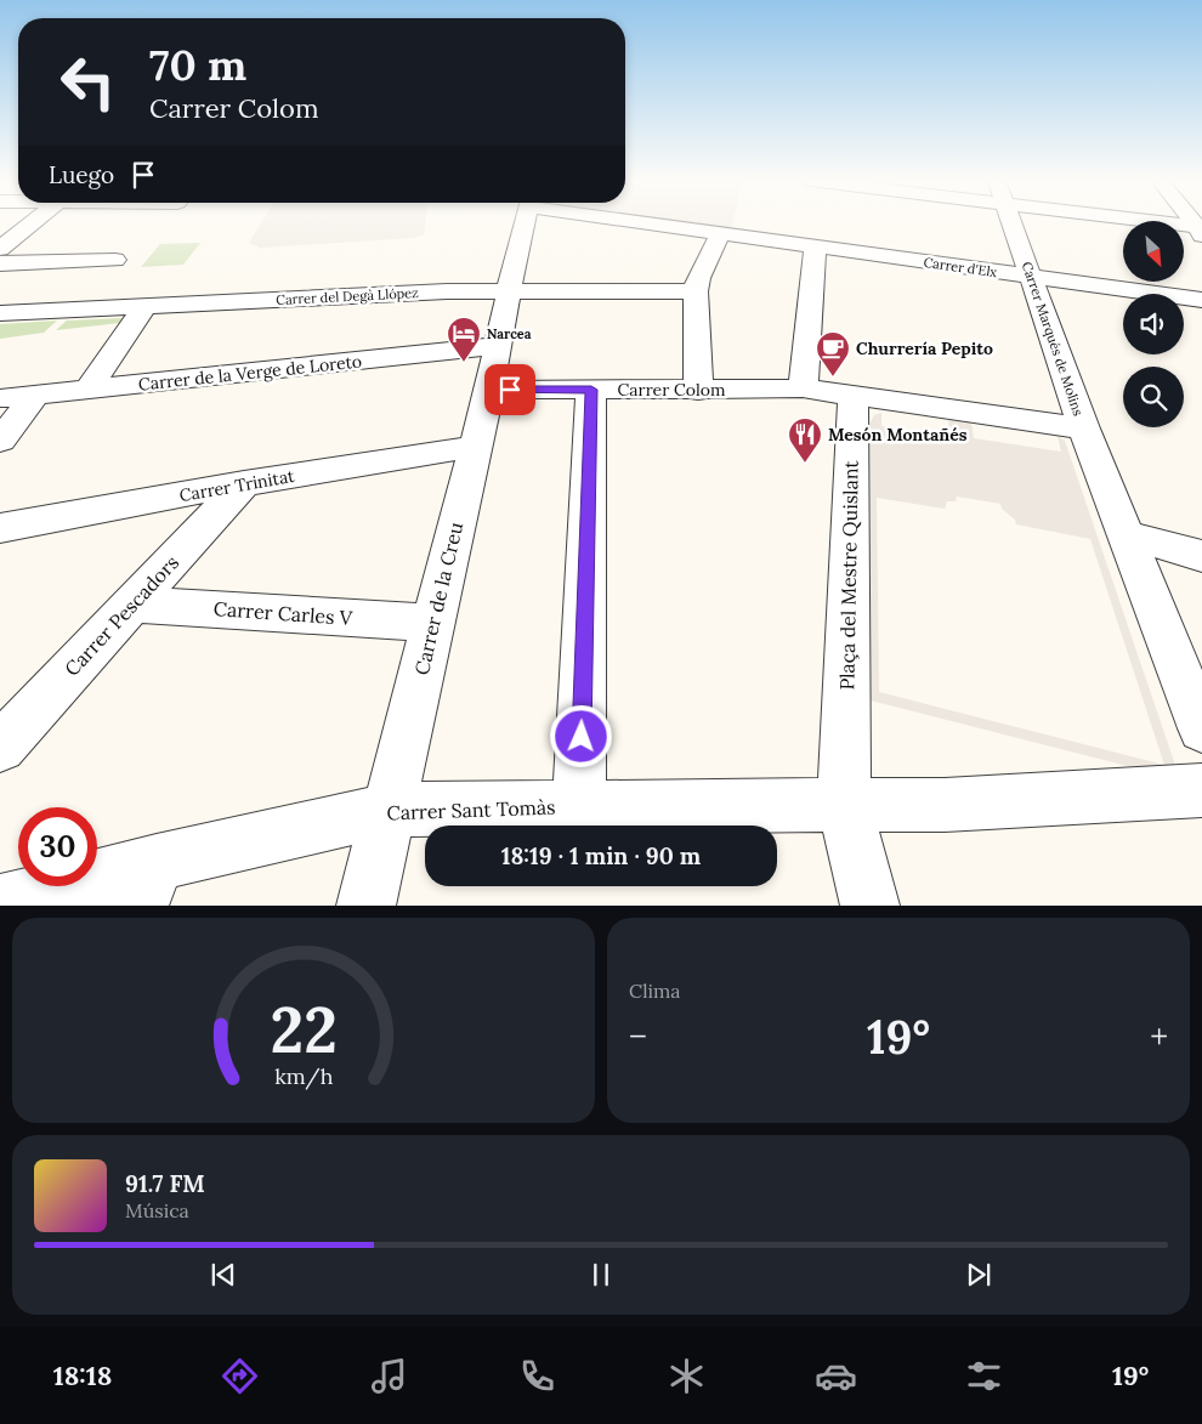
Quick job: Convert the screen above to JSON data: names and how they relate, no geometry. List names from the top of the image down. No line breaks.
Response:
{"streets":{"street":["Carrer d'Elx","Carrer del Degà Llópez","Carrer Marqués de Molins","Carrer de la Verge de Loreto","Carrer Colom","Carrer Trinitat","Plaça del Mestre Quislant","Carrer de la Creu","Carrer Carles V","Carrer Pescadors","Carrer Sant Tomàs"]},"crossings":[["Carrer d'Elx","Carrer Marqués de Molins"],["Carrer del Degà Llópez","Carrer de la Creu"],["Carrer de la Verge de Loreto","Carrer de la Creu"],["Carrer Colom","Plaça del Mestre Quislant"],["Carrer Colom","Carrer de la Creu"],["Carrer Trinitat","Carrer de la Creu"],["Carrer Trinitat","Carrer Pescadors"],["Plaça del Mestre Quislant","Carrer Sant Tomàs"],["Carrer de la Creu","Carrer Carles V"],["Carrer de la Creu","Carrer Sant Tomàs"],["Carrer Carles V","Carrer Pescadors"]],"places":{"hotel":["Narcea"],"cafe":["Churrería Pepito"],"restaurant":["Mesón Montañés"]},"north":"bottom right","page":{"turn":["70 m","Carrer Colom"],"then":"Luego","limit":"30","trip":"18:19 · 1 min · 90 m","tile":"Clima","heat":["−","19°","+"],"song":["91.7 FM","Música"],"tabs":["18:18","19°"],"gauge":["22","km/h"]}}
